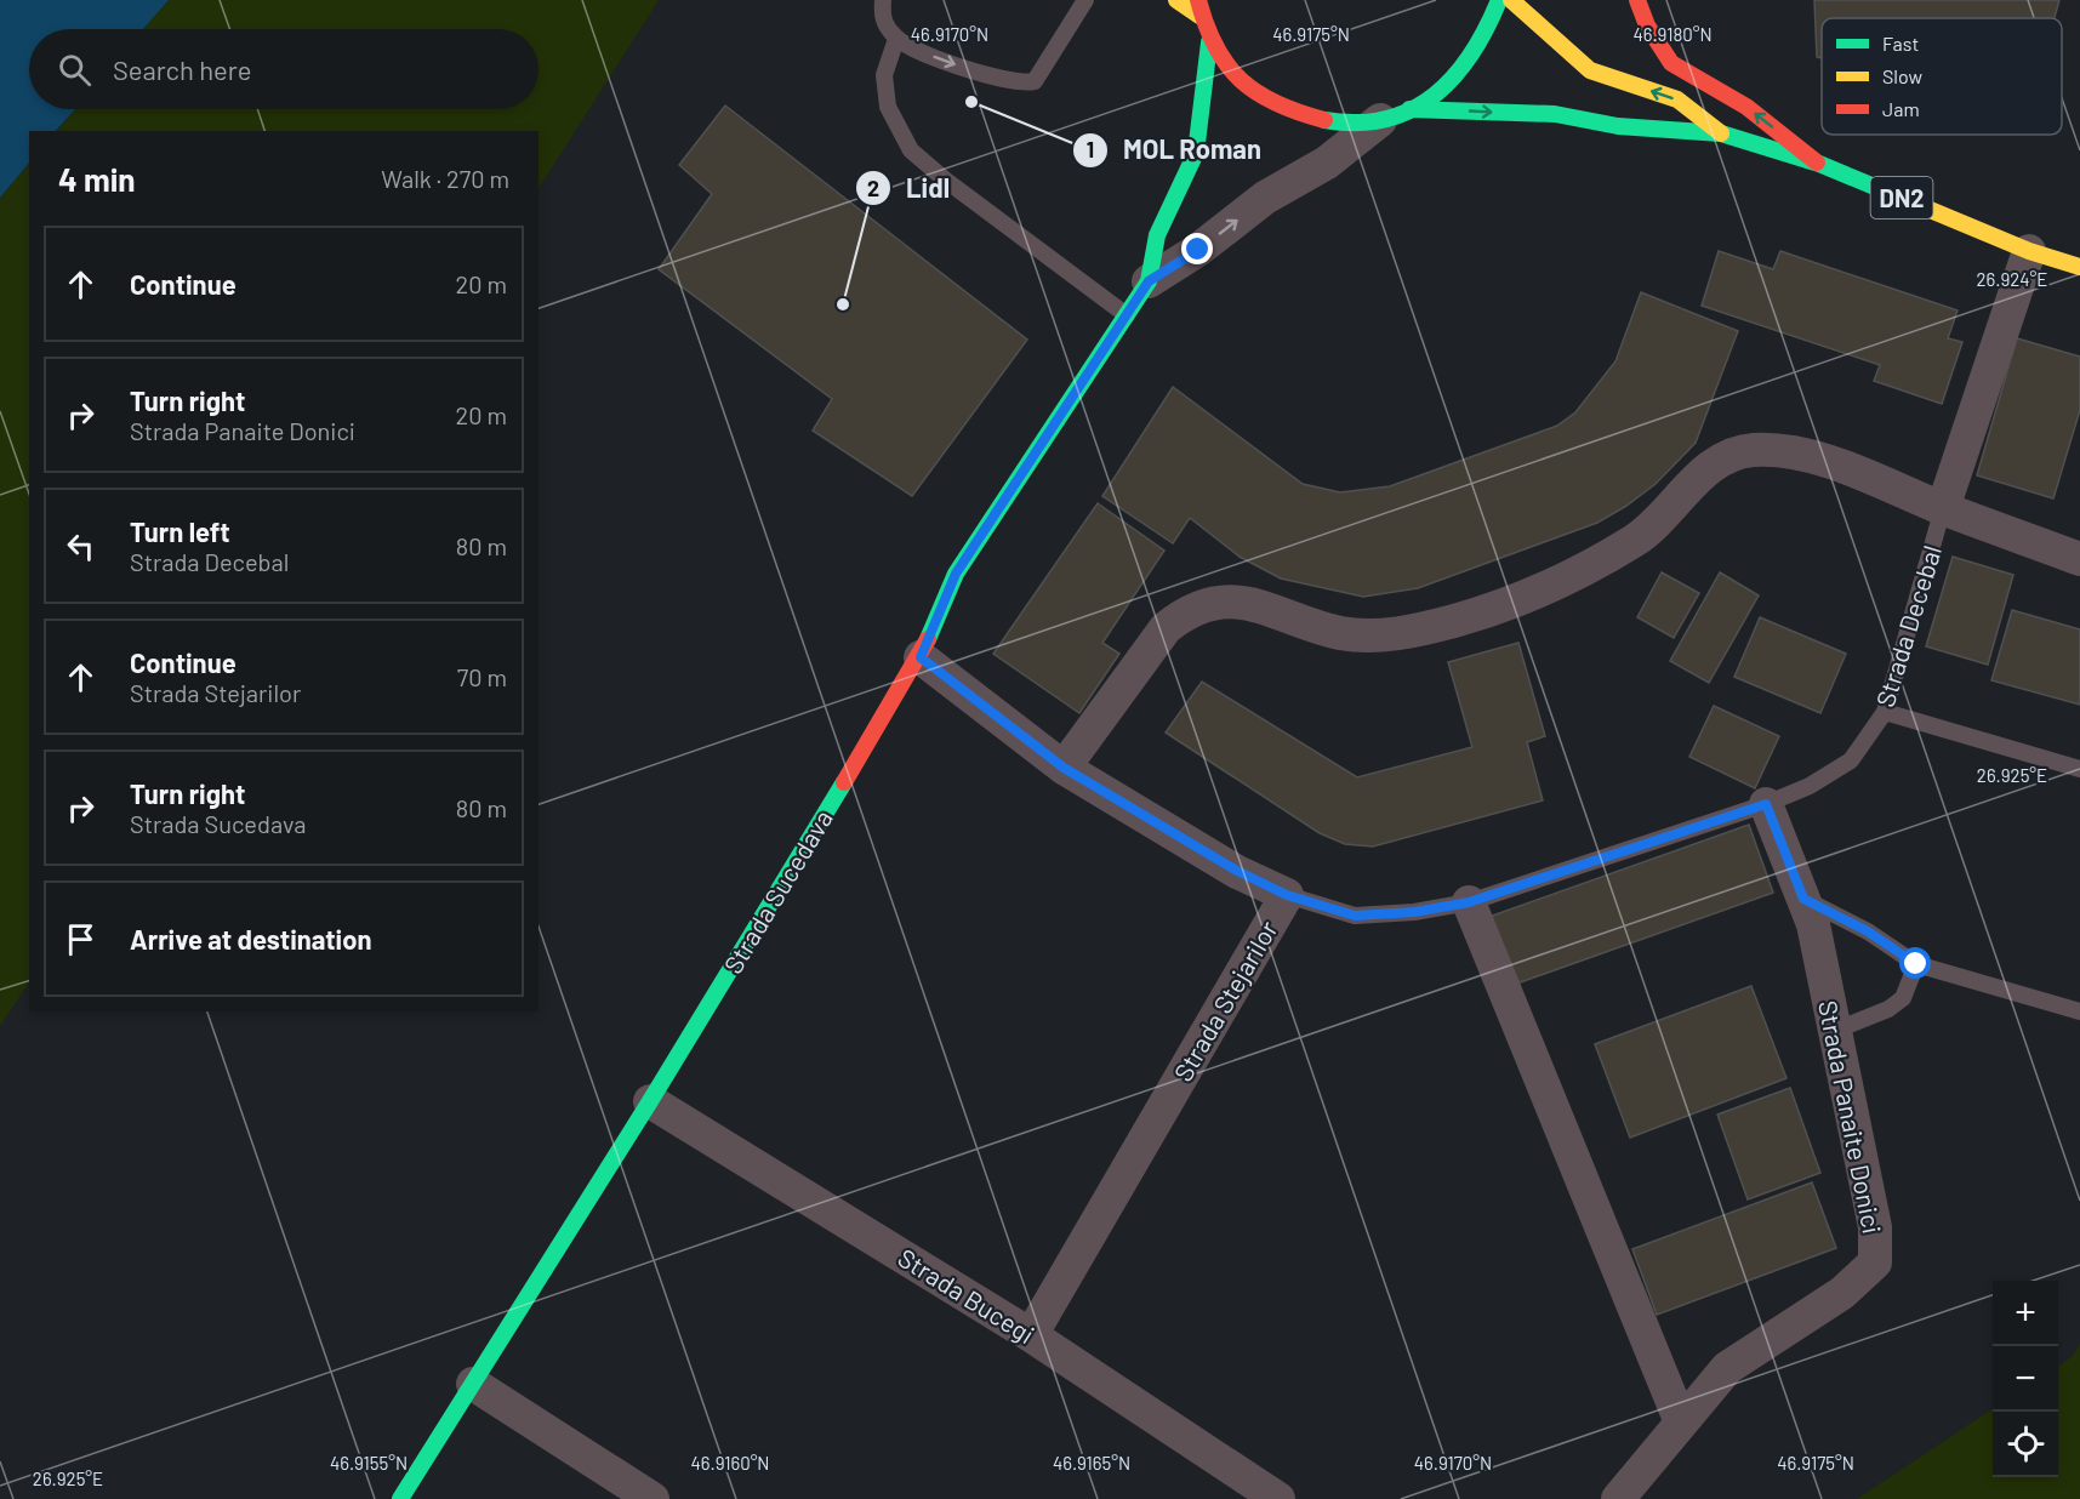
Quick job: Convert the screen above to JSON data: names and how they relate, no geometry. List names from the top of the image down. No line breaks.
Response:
{"streets":{"main road":["DN2","Strada Sucedava"],"street":["Strada Decebal","Strada Stejarilor","Strada Panaite Donici","Strada Bucegi"]},"crossings":[["DN2","Strada Decebal"],["DN2","Strada Sucedava"],["Strada Decebal","Strada Stejarilor"],["Strada Decebal","Strada Panaite Donici"],["Strada Sucedava","Strada Stejarilor"],["Strada Sucedava","Strada Bucegi"],["Strada Stejarilor","Strada Bucegi"]],"places":["MOL Roman","Lidl"],"legend":["Fast","Slow","Jam"],"page":{"search":"Search here","heading":["4 min","Walk · 270 m"],"list":[["Continue","20 m"],["Turn right","Strada Panaite Donici","20 m"],["Turn left","Strada Decebal","80 m"],["Continue","Strada Stejarilor","70 m"],["Turn right","Strada Sucedava","80 m"],"Arrive at destination"],"map_buttons":["+","−"]},"coordinates":["46.9180°N","46.9170°N","46.9175°N","26.924°E","26.925°E","46.9155°N","46.9160°N","46.9165°N"]}
